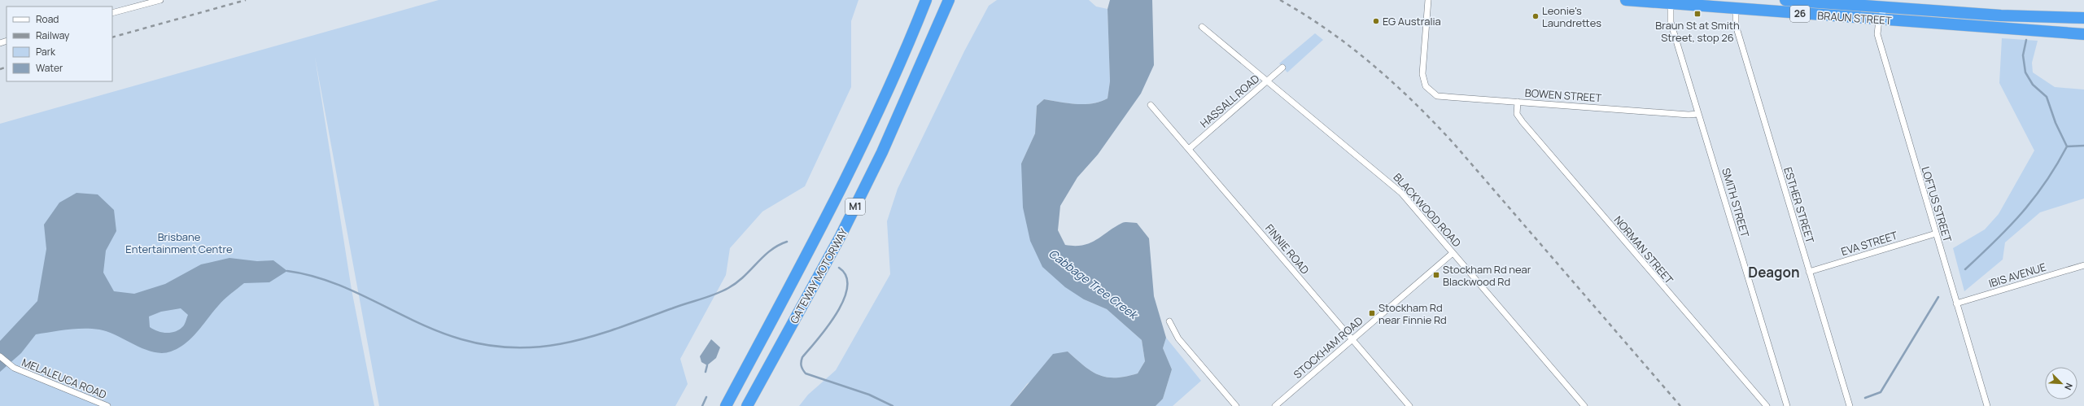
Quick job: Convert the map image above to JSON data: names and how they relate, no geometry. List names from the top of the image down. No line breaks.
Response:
{"streets":{"highway":["26","BRAUN STREET","M1","GATEWAY MOTORWAY"],"street":["BOWEN STREET","HASSALL ROAD","SMITH STREET","LOFTUS STREET","ESTHER STREET","BLACKWOOD ROAD","EVA STREET","FINNIE ROAD","NORMAN STREET","IBIS AVENUE","STOCKHAM ROAD","MELALEUCA ROAD"]},"crossings":[["BRAUN STREET","SMITH STREET"],["BRAUN STREET","LOFTUS STREET"],["BRAUN STREET","ESTHER STREET"],["BOWEN STREET","SMITH STREET"],["BOWEN STREET","NORMAN STREET"],["HASSALL ROAD","BLACKWOOD ROAD"],["HASSALL ROAD","FINNIE ROAD"],["LOFTUS STREET","EVA STREET"],["LOFTUS STREET","IBIS AVENUE"],["ESTHER STREET","EVA STREET"],["BLACKWOOD ROAD","STOCKHAM ROAD"],["FINNIE ROAD","STOCKHAM ROAD"]],"districts":["Deagon"],"water":["Cabbage Tree Creek"],"parks":["Brisbane Entertainment Centre"],"places":{"transit":["Braun St at Smith Street, stop 26","Stockham Rd near Blackwood Rd","Stockham Rd near Finnie Rd"],"other":["Leonie's Laundrettes","EG Australia"]},"legend":["Road","Railway","Park","Water"],"north":"bottom right"}
